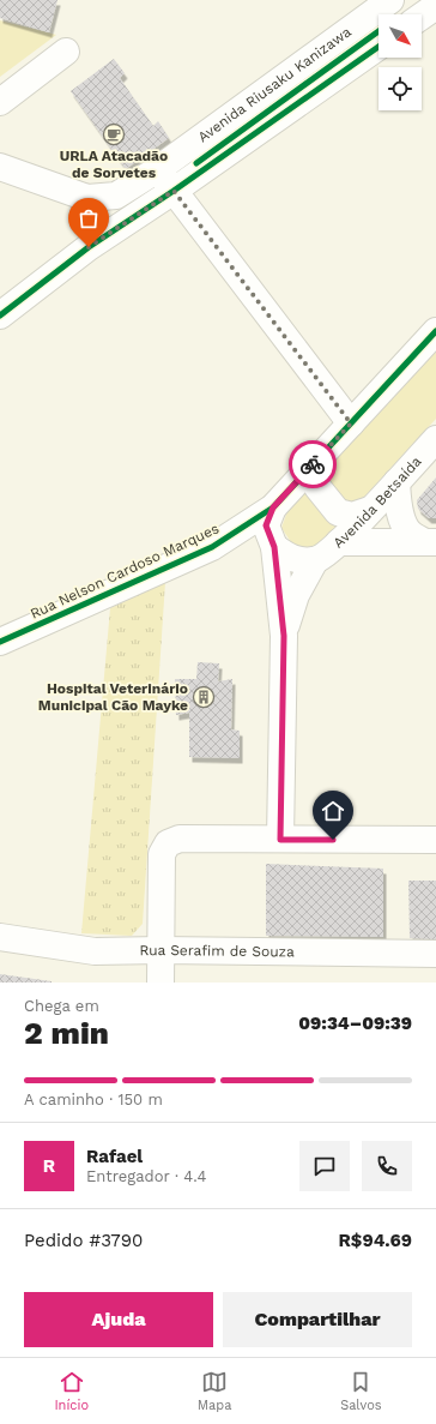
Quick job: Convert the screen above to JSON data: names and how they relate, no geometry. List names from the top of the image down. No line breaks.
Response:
{"streets":{"street":["Avenida Riusaku Kanizawa","Avenida Betsaída","Rua Nelson Cardoso Marques","Rua Serafim de Souza"]},"crossings":[["Avenida Betsaída","Rua Nelson Cardoso Marques"]],"places":{"cafe":["URLA Atacadão de Sorvetes"],"building":["Hospital Veterinário Municipal Cão Mayke"]},"north":"bottom right","page":{"heading":["2 min","Chega em","09:34–09:39"],"panel":["Rafael","Entregador · 4.4","Pedido #3790","R$94.69"],"bar":"A caminho · 150 m","round":"R","buttons":["Ajuda","Compartilhar"],"tabs":["Início","Mapa","Salvos"]}}
